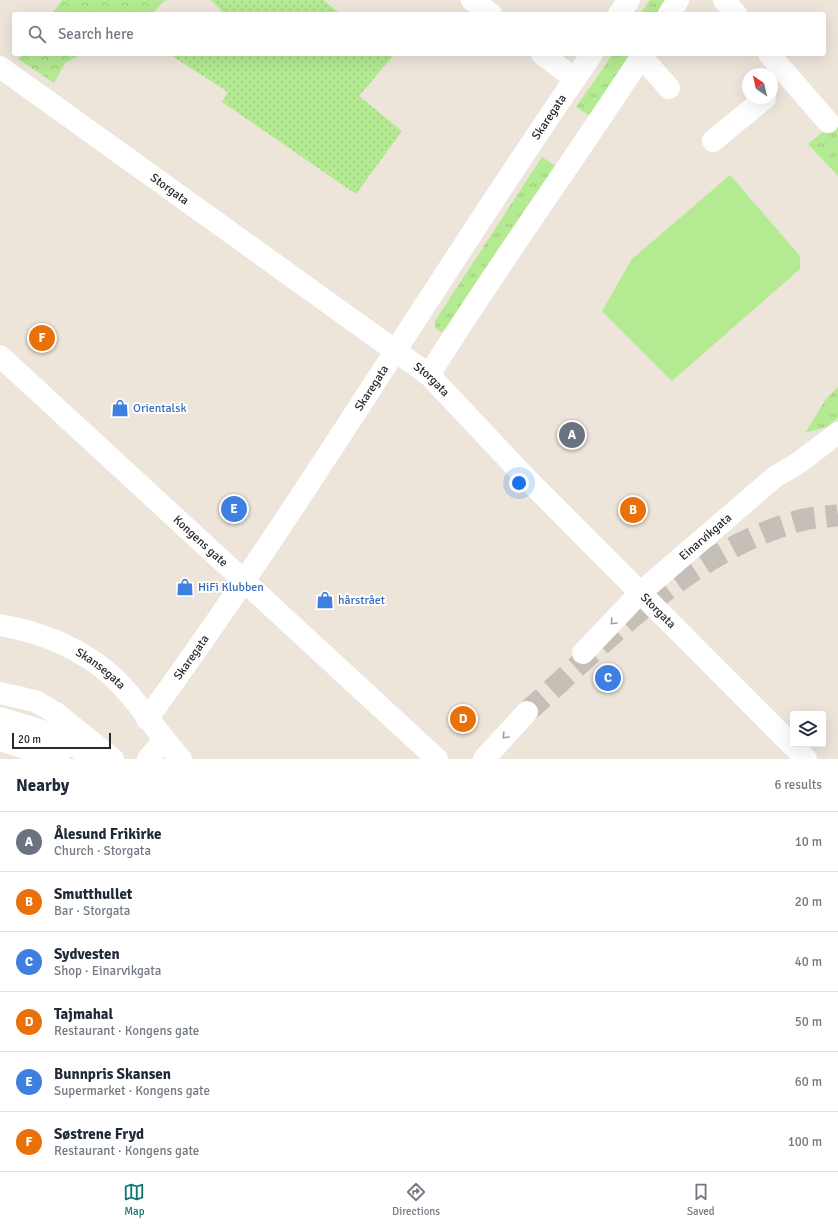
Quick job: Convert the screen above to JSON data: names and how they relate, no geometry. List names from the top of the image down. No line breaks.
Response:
{"streets":{"street":["Skaregata","Storgata","Einarvikgata","Kongens gate","Skansegata"]},"crossings":[["Skaregata","Storgata"],["Skaregata","Kongens gate"],["Skaregata","Skansegata"],["Storgata","Einarvikgata"]],"places":{"shop":["Orientalsk","HiFi Klubben","hårstrået"]},"scale_bar":"20 m","north":"top left","page":{"search":"Search here","pins":["F","A","E","B","C","D"],"scale":"20 m","heading":["Nearby","6 results"],"list":[{"mark":"A","name":"Ålesund Frikirke","note":"Church · Storgata","value":"10 m"},{"mark":"B","name":"Smutthullet","note":"Bar · Storgata","value":"20 m"},{"mark":"C","name":"Sydvesten","note":"Shop · Einarvikgata","value":"40 m"},{"mark":"D","name":"Tajmahal","note":"Restaurant · Kongens gate","value":"50 m"},{"mark":"E","name":"Bunnpris Skansen","note":"Supermarket · Kongens gate","value":"60 m"},{"mark":"F","name":"Søstrene Fryd","note":"Restaurant · Kongens gate","value":"100 m"}],"nav":["Map","Directions","Saved"]}}
